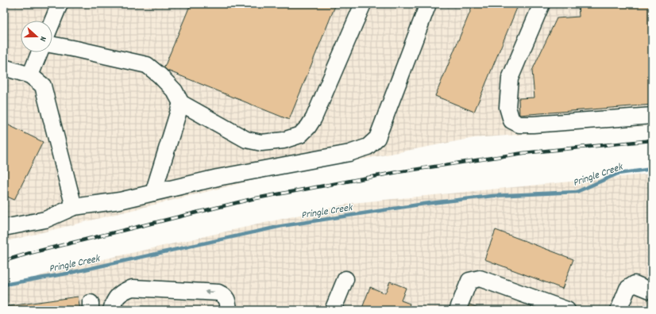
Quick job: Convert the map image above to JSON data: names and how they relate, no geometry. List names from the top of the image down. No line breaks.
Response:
{"water":["Pringle Creek"],"north":"right"}
